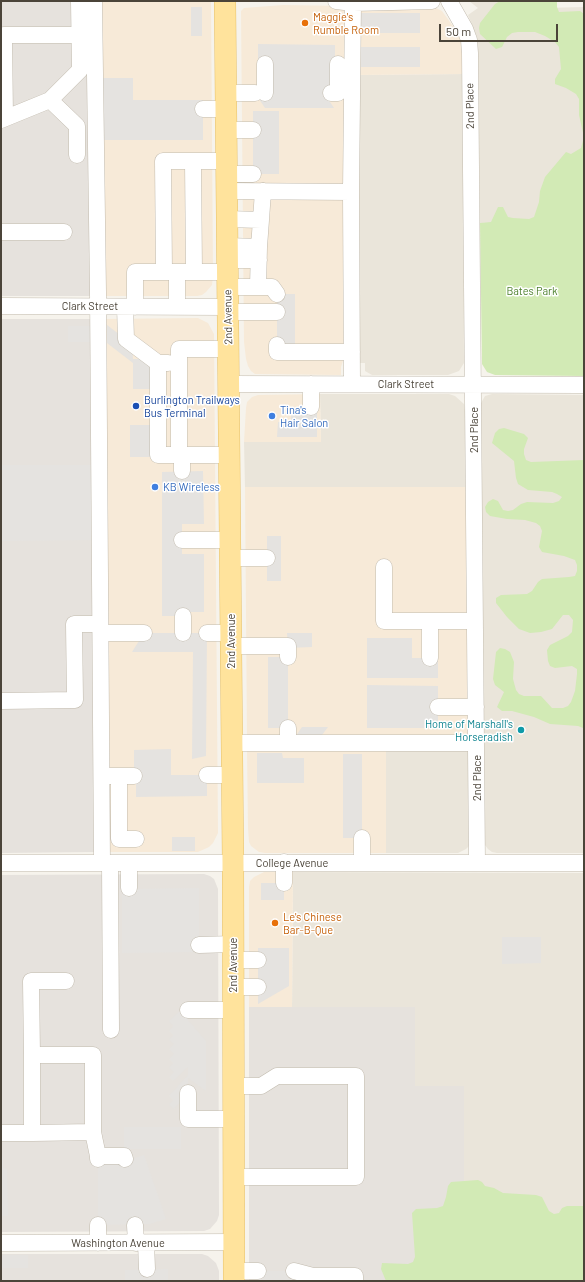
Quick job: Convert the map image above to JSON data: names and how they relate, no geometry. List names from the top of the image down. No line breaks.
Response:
{"streets":{"main road":["2nd Avenue"],"street":["2nd Place","Clark Street","College Avenue","Washington Avenue"]},"crossings":[["2nd Place","Clark Street"],["2nd Place","College Avenue"],["Clark Street","2nd Avenue"],["2nd Avenue","College Avenue"],["2nd Avenue","Washington Avenue"]],"parks":["Bates Park"],"places":["Maggie's Rumble Room","Burlington Trailways Bus Terminal","Tina's Hair Salon","KB Wireless","Home of Marshall's Horseradish","Le's Chinese Bar-B-Que"],"scale_bar":"50 m"}
